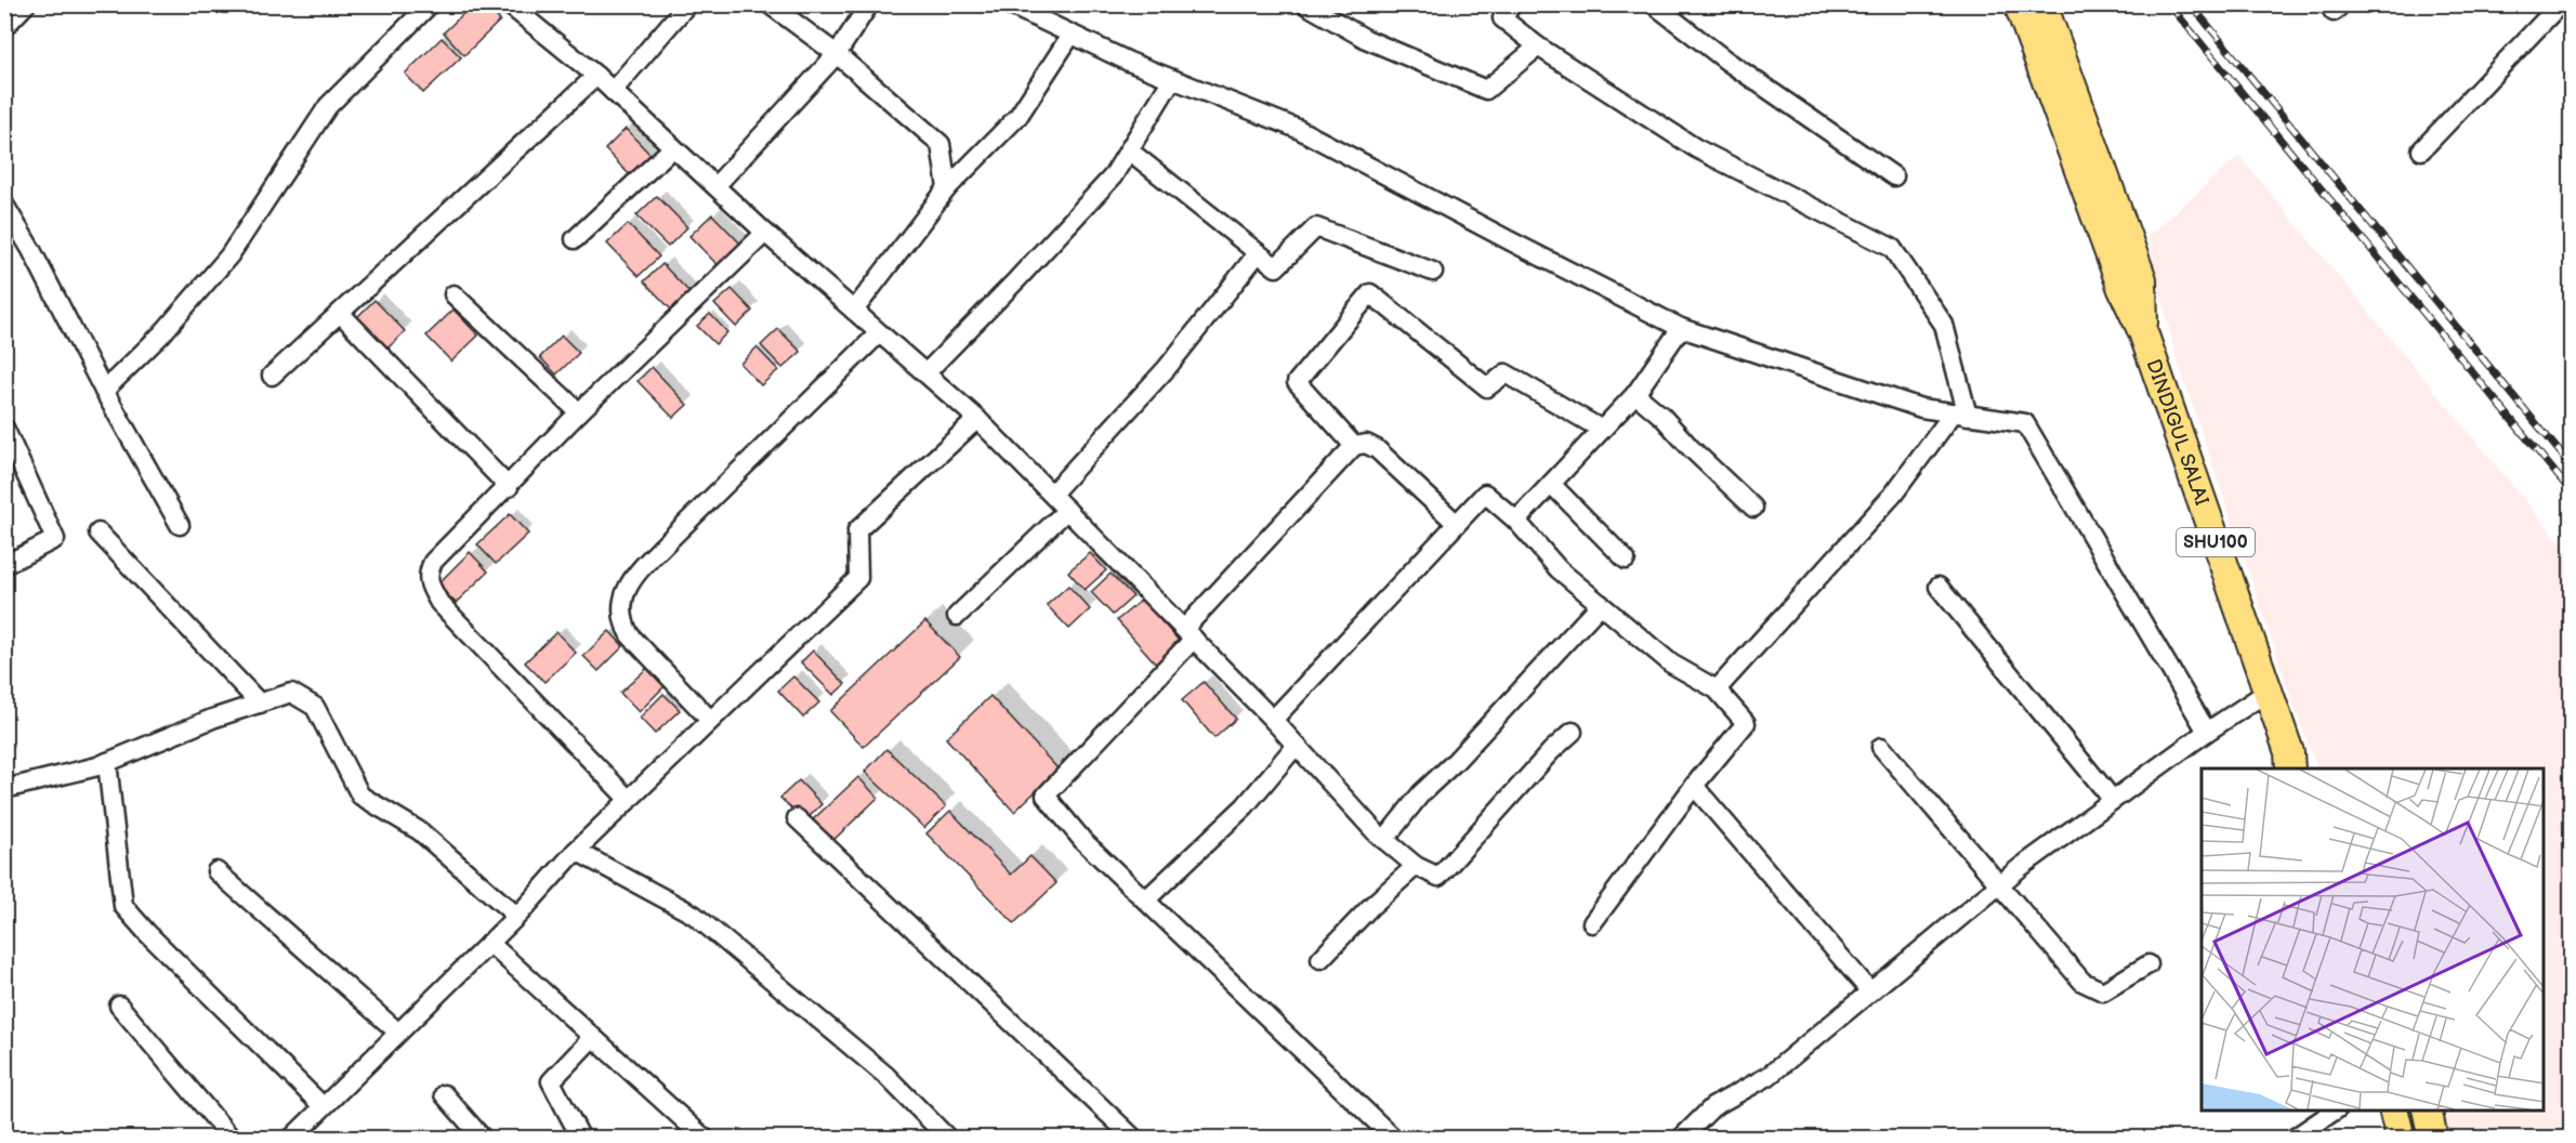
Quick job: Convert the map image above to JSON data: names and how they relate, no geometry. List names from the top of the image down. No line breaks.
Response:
{"streets":{"main road":["DINDIGUL SALAI","SHU100"]}}
